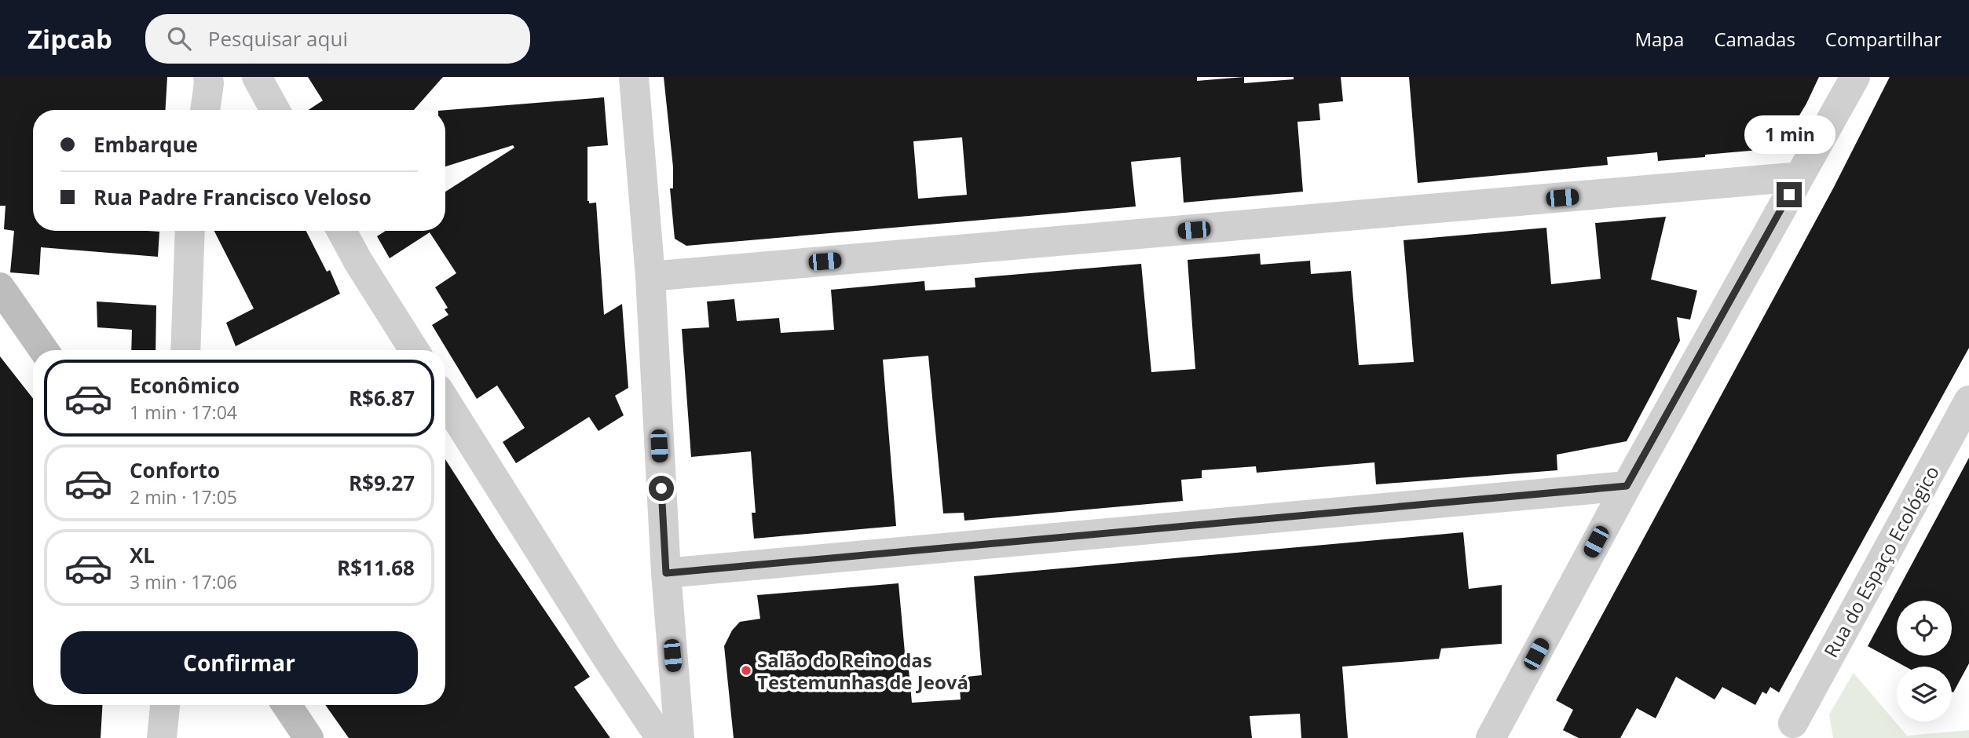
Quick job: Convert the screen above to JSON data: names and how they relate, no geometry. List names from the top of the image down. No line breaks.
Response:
{"streets":{"street":["Rua do Espaço Ecológico"]},"places":["Salão do Reino das Testemunhas de Jeová"],"page":{"header":"Zipcab","search":"Pesquisar aqui","nav":["Mapa","Camadas","Compartilhar"],"banner":["Embarque","Rua Padre Francisco Veloso"],"bubble":"1 min","list":[{"name":"Econômico","note":"1 min · 17:04","value":"R$6.87"},{"name":"Conforto","note":"2 min · 17:05","value":"R$9.27"},{"name":"XL","note":"3 min · 17:06","value":"R$11.68"}],"buttons":"Confirmar"}}
